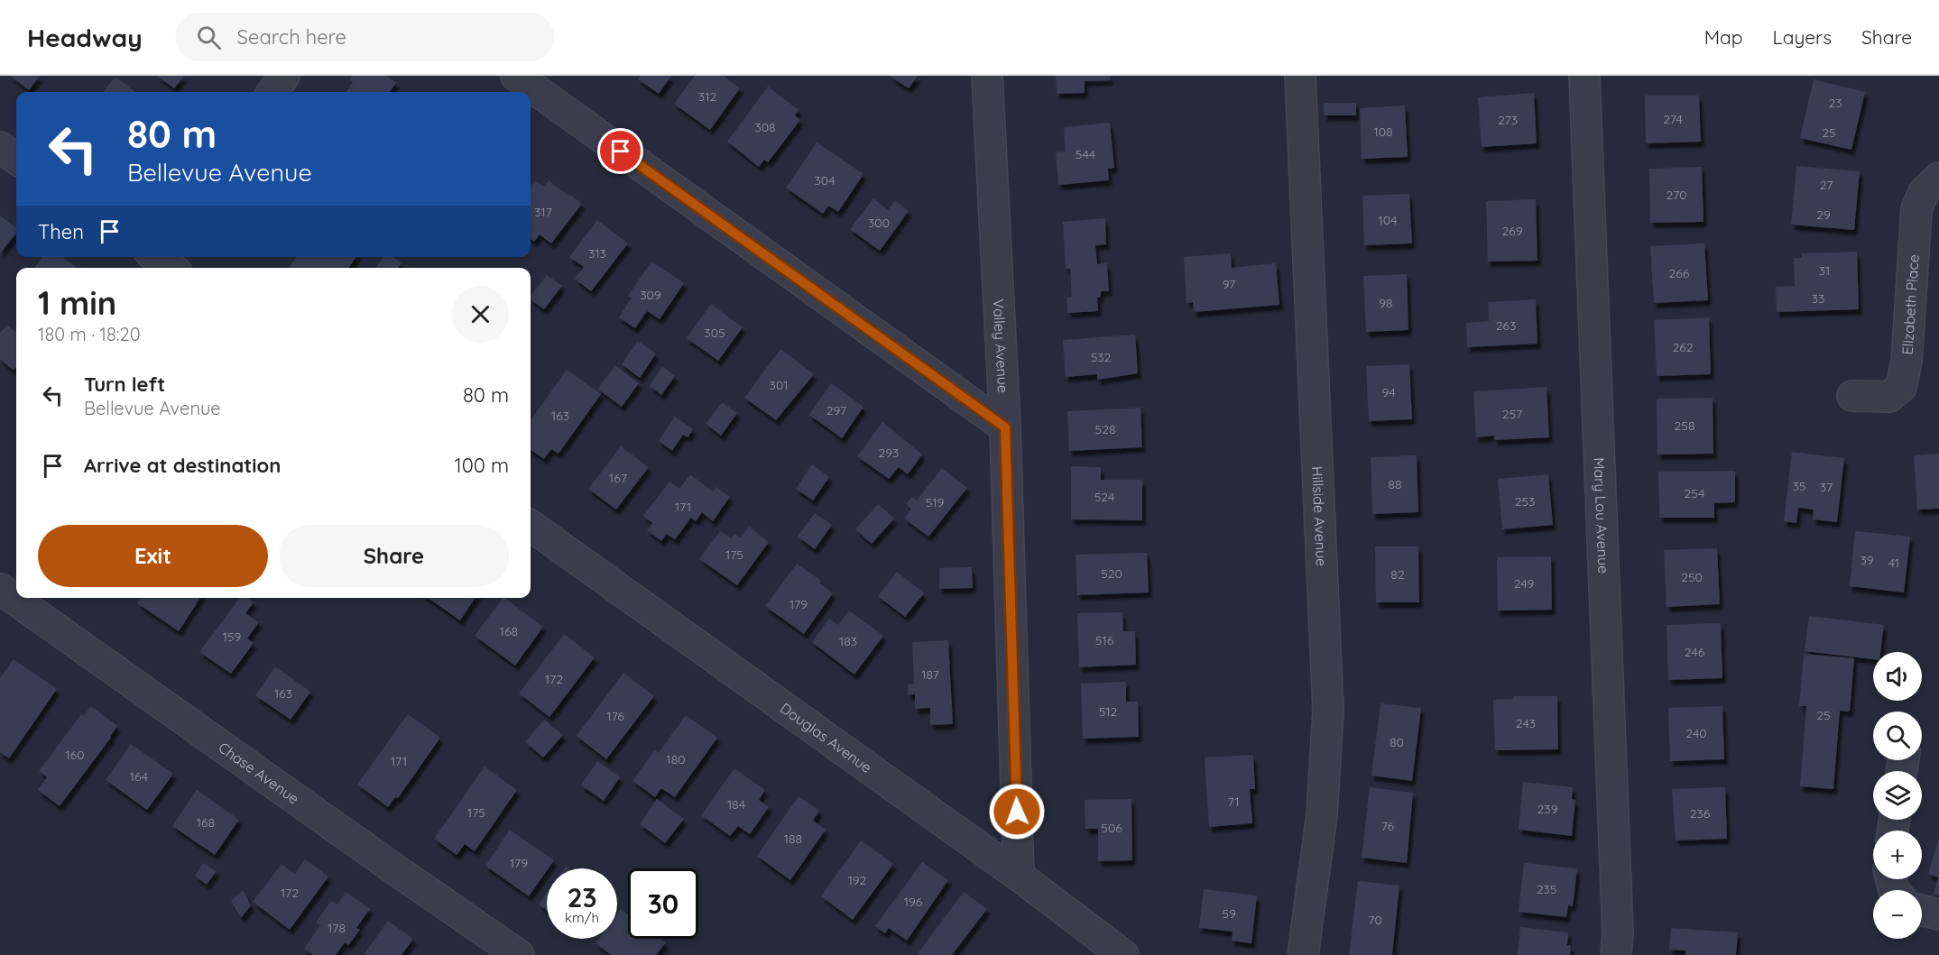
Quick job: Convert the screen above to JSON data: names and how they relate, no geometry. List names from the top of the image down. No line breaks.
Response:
{"streets":{"street":["Elizabeth Place","Valley Avenue","Hillside Avenue","Mary Lou Avenue","Douglas Avenue","Chase Avenue"]},"crossings":[["Valley Avenue","Douglas Avenue"]],"house_numbers":["312","23","274","273","308","108","25","544","304","27","270","317","29","104","300","269","313","31","266","97","309","33","98","263","305","262","532","301","94","297","257","163","258","528","293","167","88","35","37","254","524","253","519","171","175","39","41","520","82","250","249","179","168","159","516","183","246","187","172","163","512","25","176","243","240","80","160","180","171","164","71","184","239","175","236","168","76","506","188","179","192","235","172","196","59","70","178"],"page":{"header":"Headway","search":"Search here","nav":["Map","Layers","Share"],"turn":["80 m","Bellevue Avenue"],"then":"Then","heading":["1 min","180 m · 18:20"],"list":[{"name":"Turn left","note":"Bellevue Avenue","value":"80 m"},{"name":"Arrive at destination","value":"100 m"}],"buttons":["Exit","Share"],"map_buttons":["+","−"],"speed":"23 km/h","limit":"30"}}
